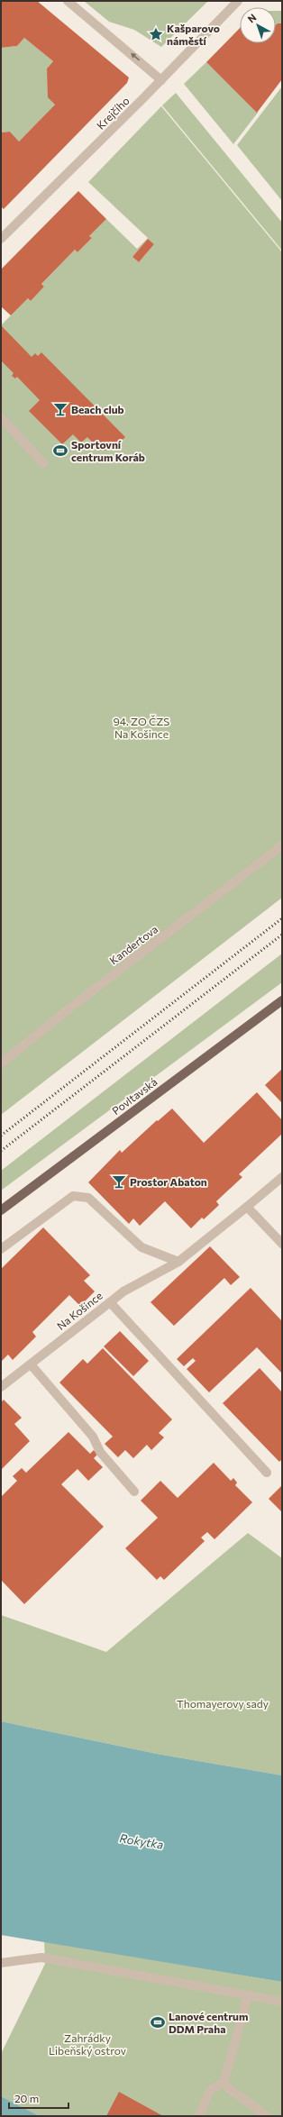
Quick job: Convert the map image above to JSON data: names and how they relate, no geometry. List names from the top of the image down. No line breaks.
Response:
{"streets":{"main road":["Povltavská"],"street":["Krejčího","Kandertova","Na Košince"]},"water":["Rokytka"],"parks":["94. ZO ČZS Na Košince","Thomayerovy sady","Zahrádky Libeňský ostrov"],"places":{"place":["Kašparovo náměstí"],"bar":["Beach club","Prostor Abaton"],"sports":["Sportovní centrum Koráb","Lanové centrum DDM Praha"]},"scale_bar":"20 m","north":"top left"}
